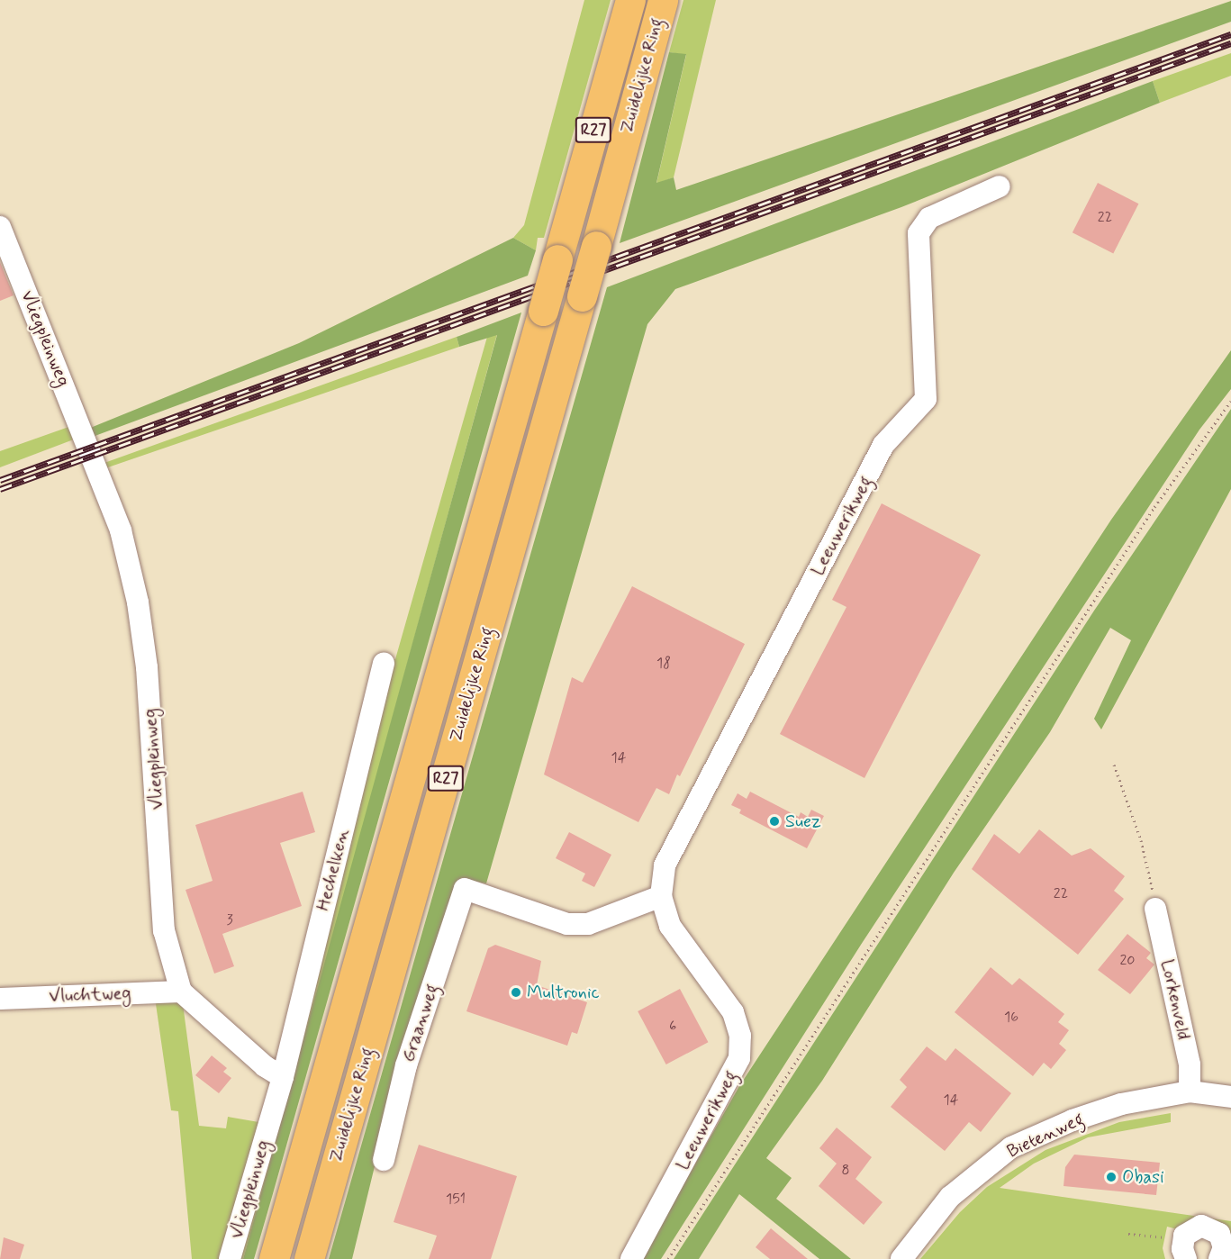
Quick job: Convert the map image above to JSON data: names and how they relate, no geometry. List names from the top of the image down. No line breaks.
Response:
{"streets":{"highway":["Zuidelijke Ring","R27"],"street":["Vliegpleinweg","Leeuwerikweg","Hechelken","Vluchtweg","Lorkenveld","Graanweg","Bietenweg"]},"crossings":[["Vliegpleinweg","Hechelken"],["Vliegpleinweg","Vluchtweg"],["Leeuwerikweg","Graanweg"],["Lorkenveld","Bietenweg"]],"places":["Suez","Multronic","Obasi"],"house_numbers":["22","18","14","22","3","20","16","6","14","8","151"]}
